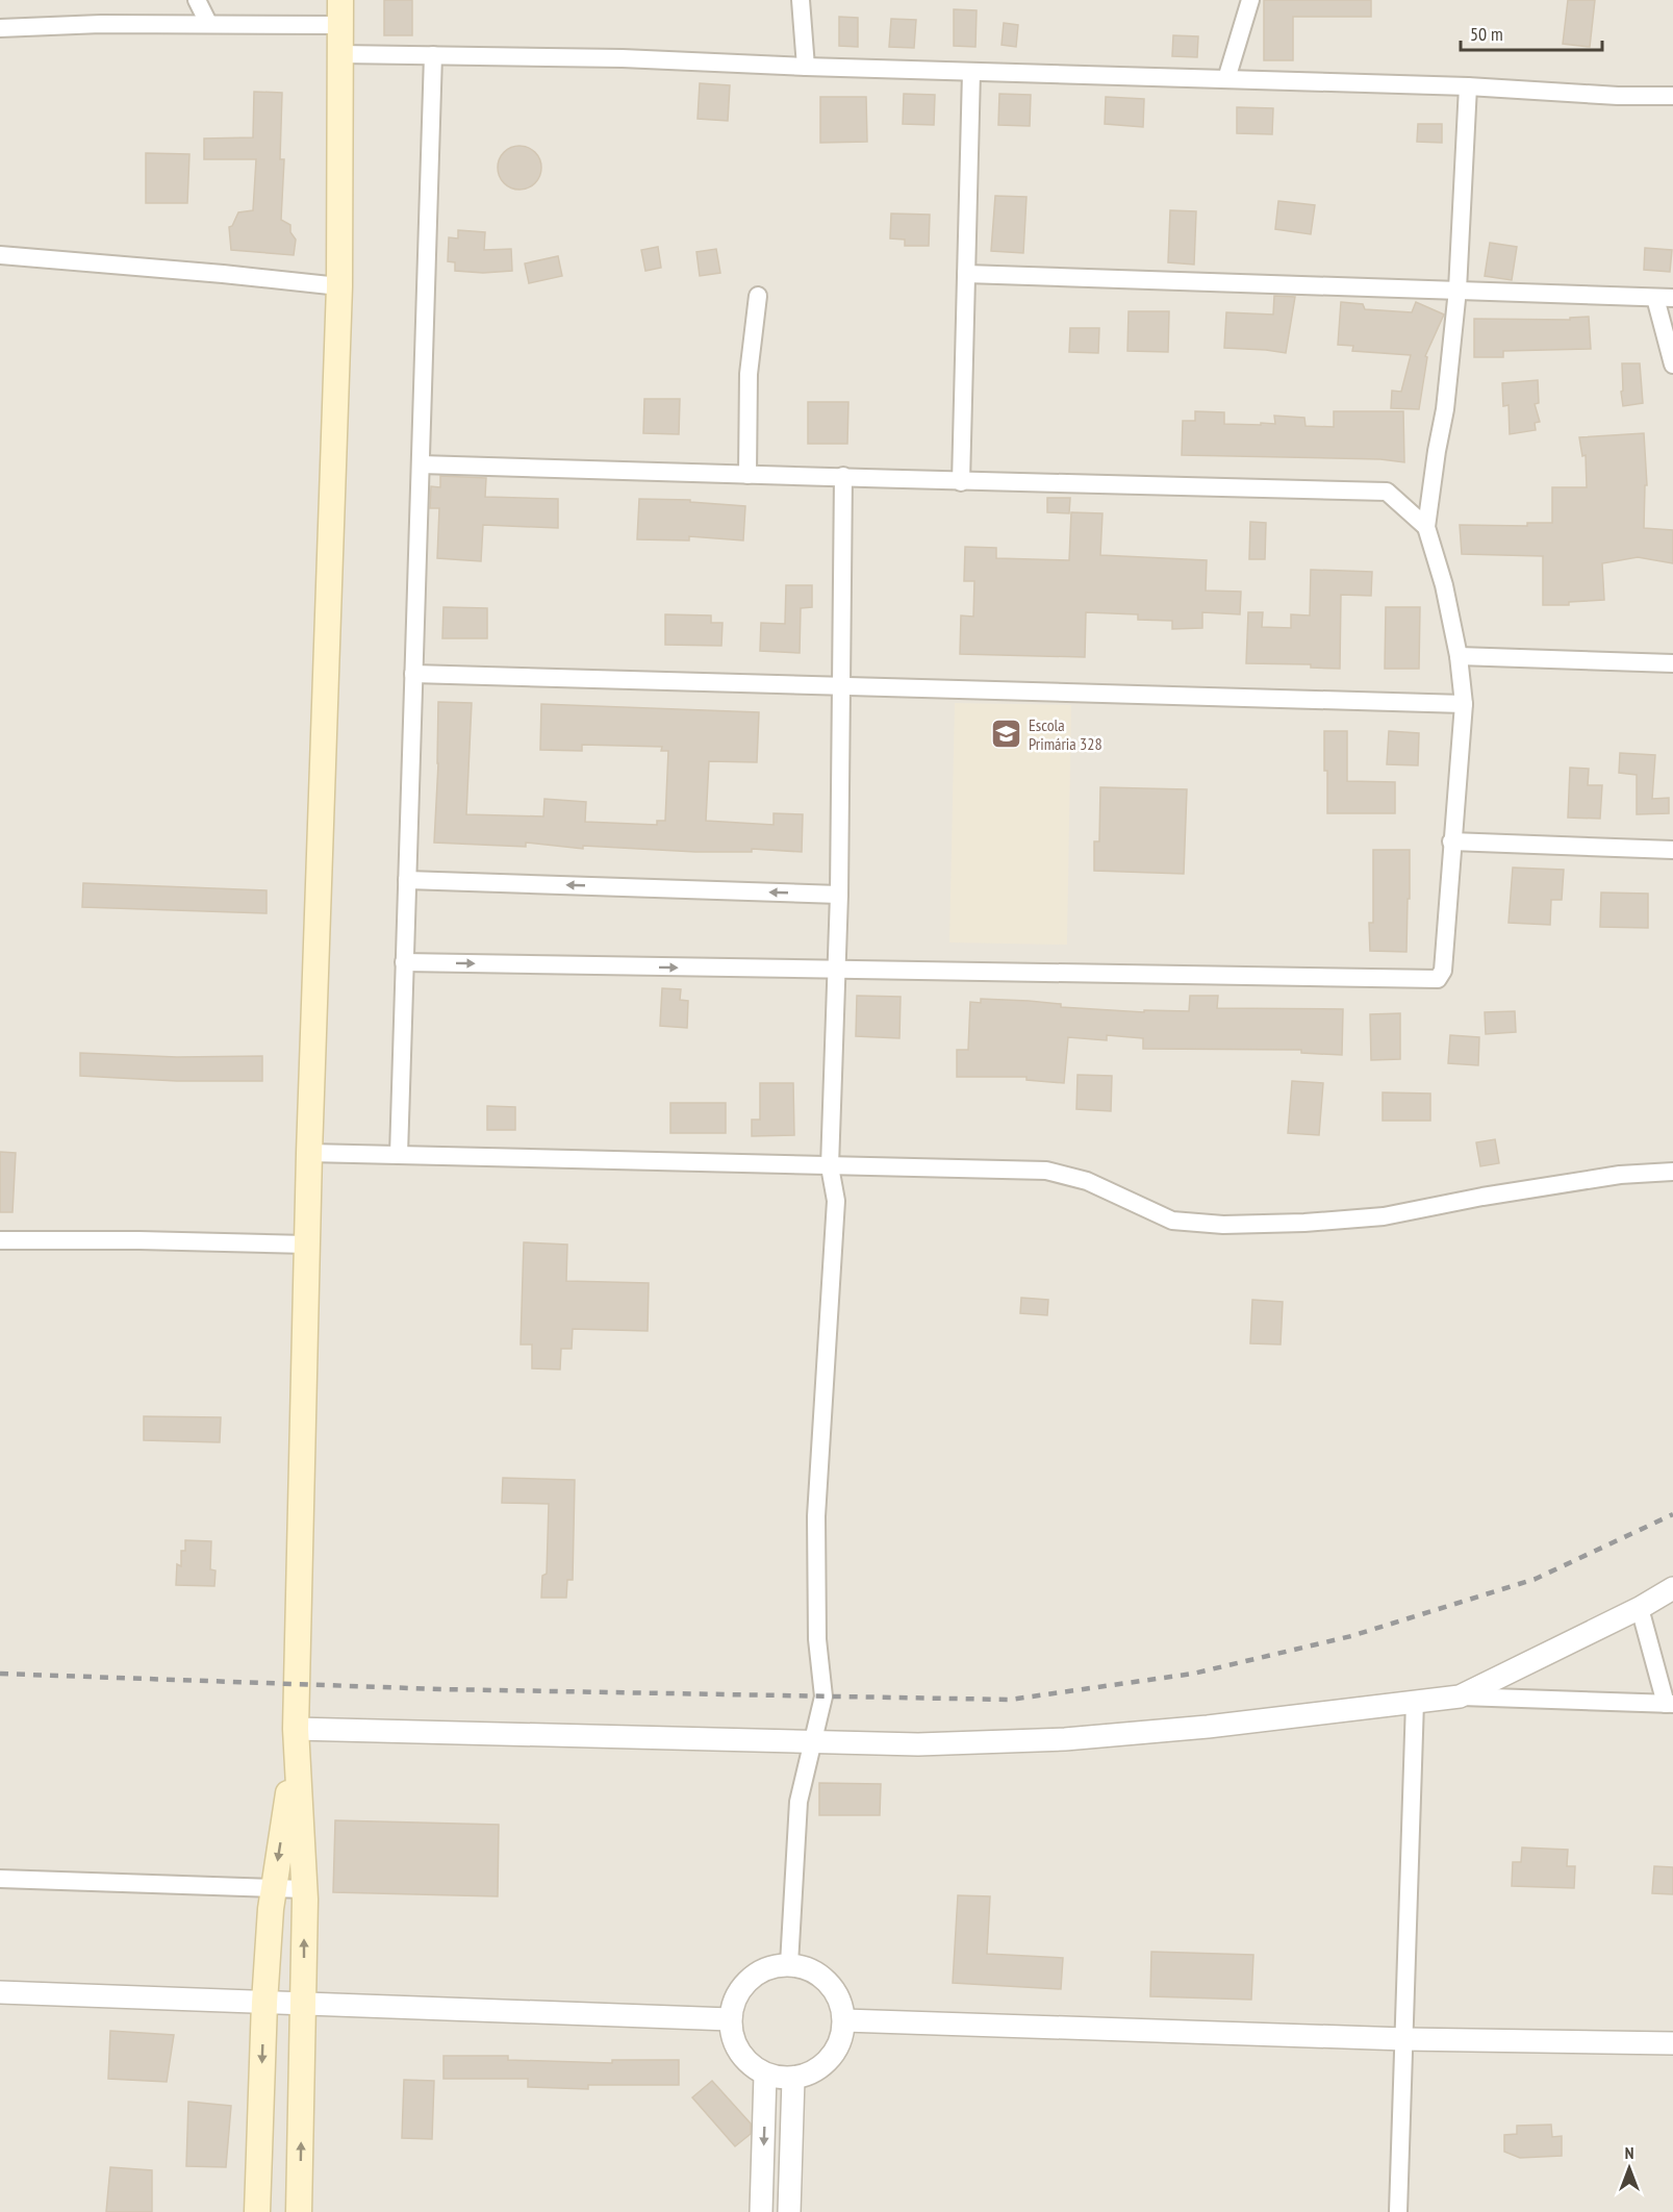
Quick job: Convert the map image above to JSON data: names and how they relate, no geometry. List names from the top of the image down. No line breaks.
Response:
{"places":{"school or university":["Escola Primária 328"]},"scale_bar":"50 m","north":"top"}
